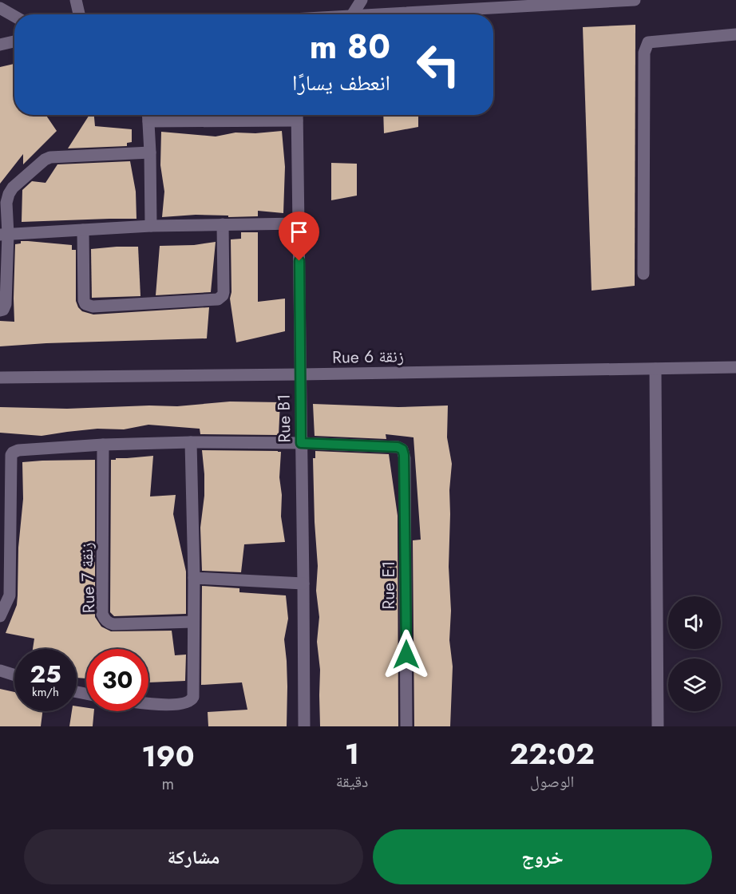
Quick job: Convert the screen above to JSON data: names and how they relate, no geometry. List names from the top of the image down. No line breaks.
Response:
{"streets":{"street":["Rue 6 زنقة","Rue B1","Rue 7 زنقة","Rue E1"]},"crossings":[["Rue 6 زنقة","Rue B1"],["Rue B1","Rue E1"]],"page":{"turn":["80 m","انعطف يسارًا"],"speed":"25 km/h","limit":"30","eta":["22:02","الوصول","1","دقيقة","190","m"],"buttons":["خروج","مشاركة"]}}
